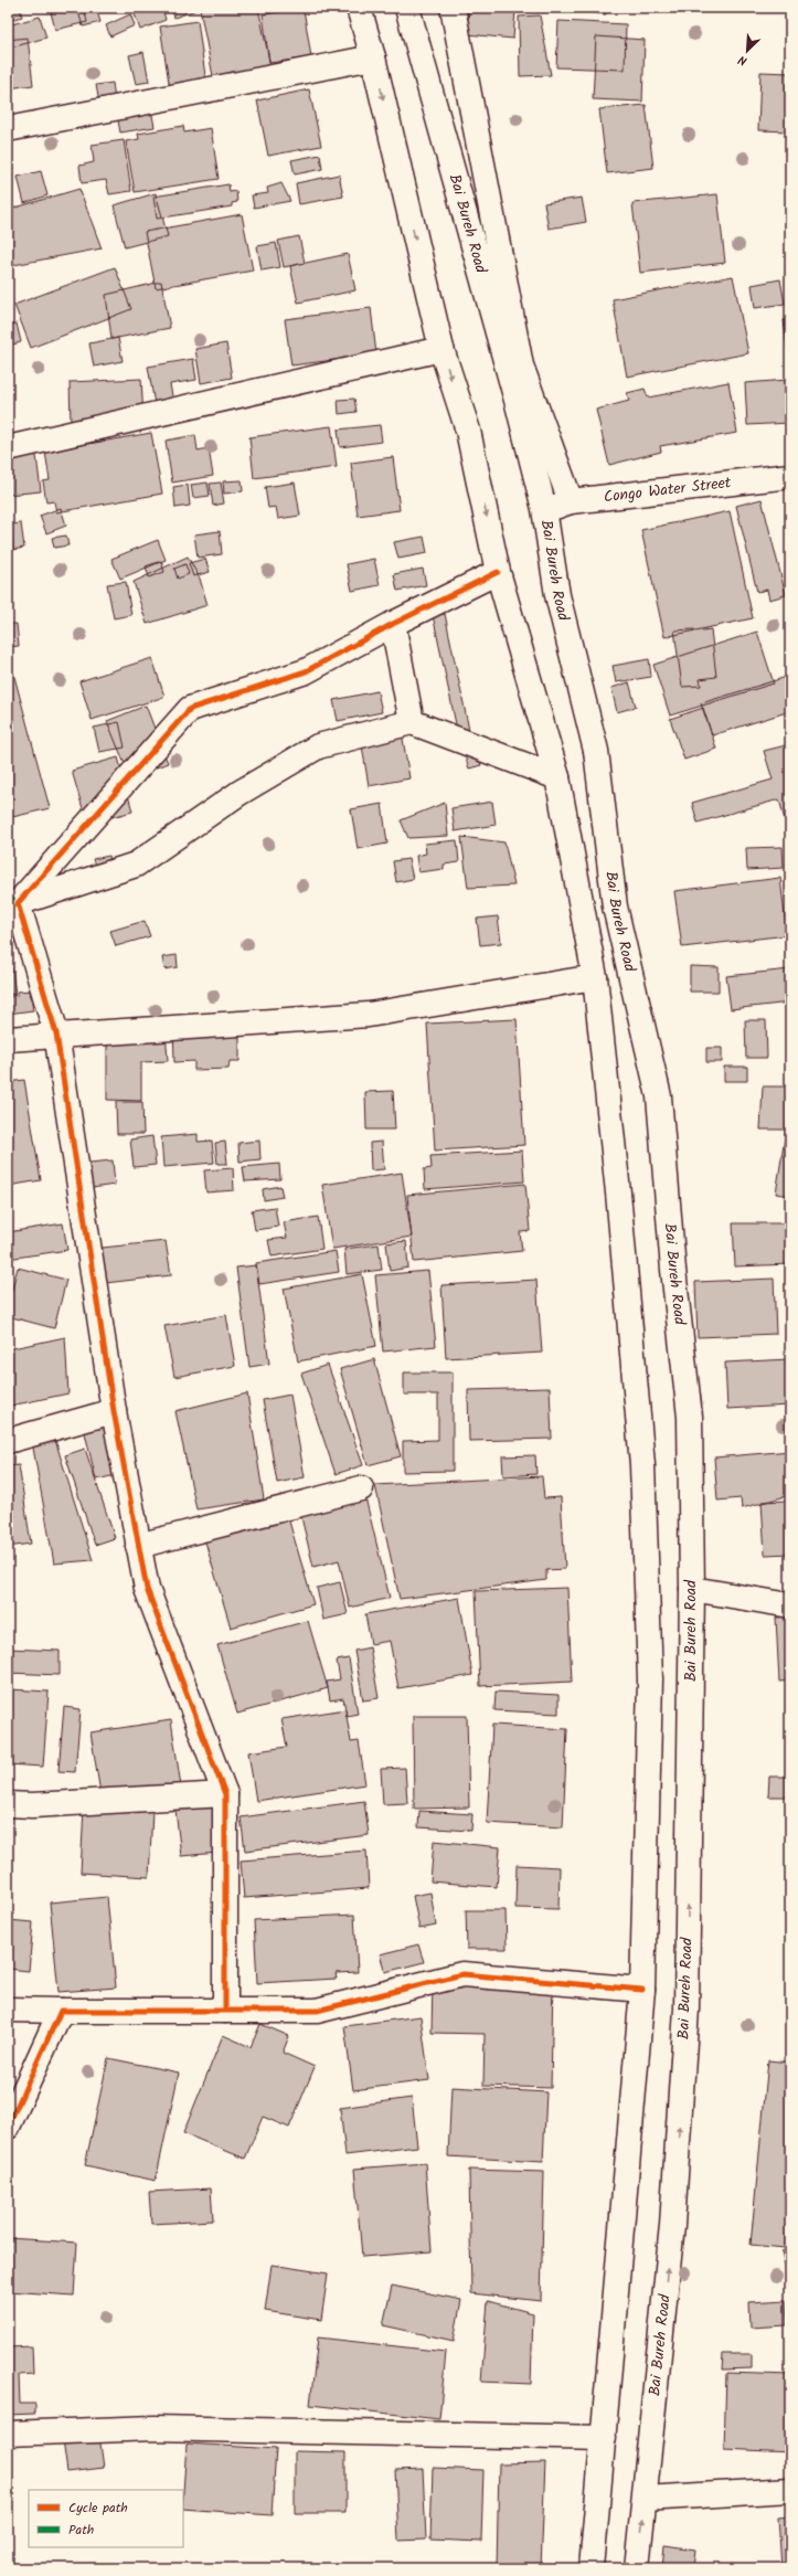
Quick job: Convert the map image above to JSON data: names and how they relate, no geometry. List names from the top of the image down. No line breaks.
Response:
{"streets":{"main road":["Bai Bureh Road","Congo Water Street"]},"crossings":[["Bai Bureh Road","Congo Water Street"]],"legend":["Cycle path","Path"],"north":"bottom left"}
